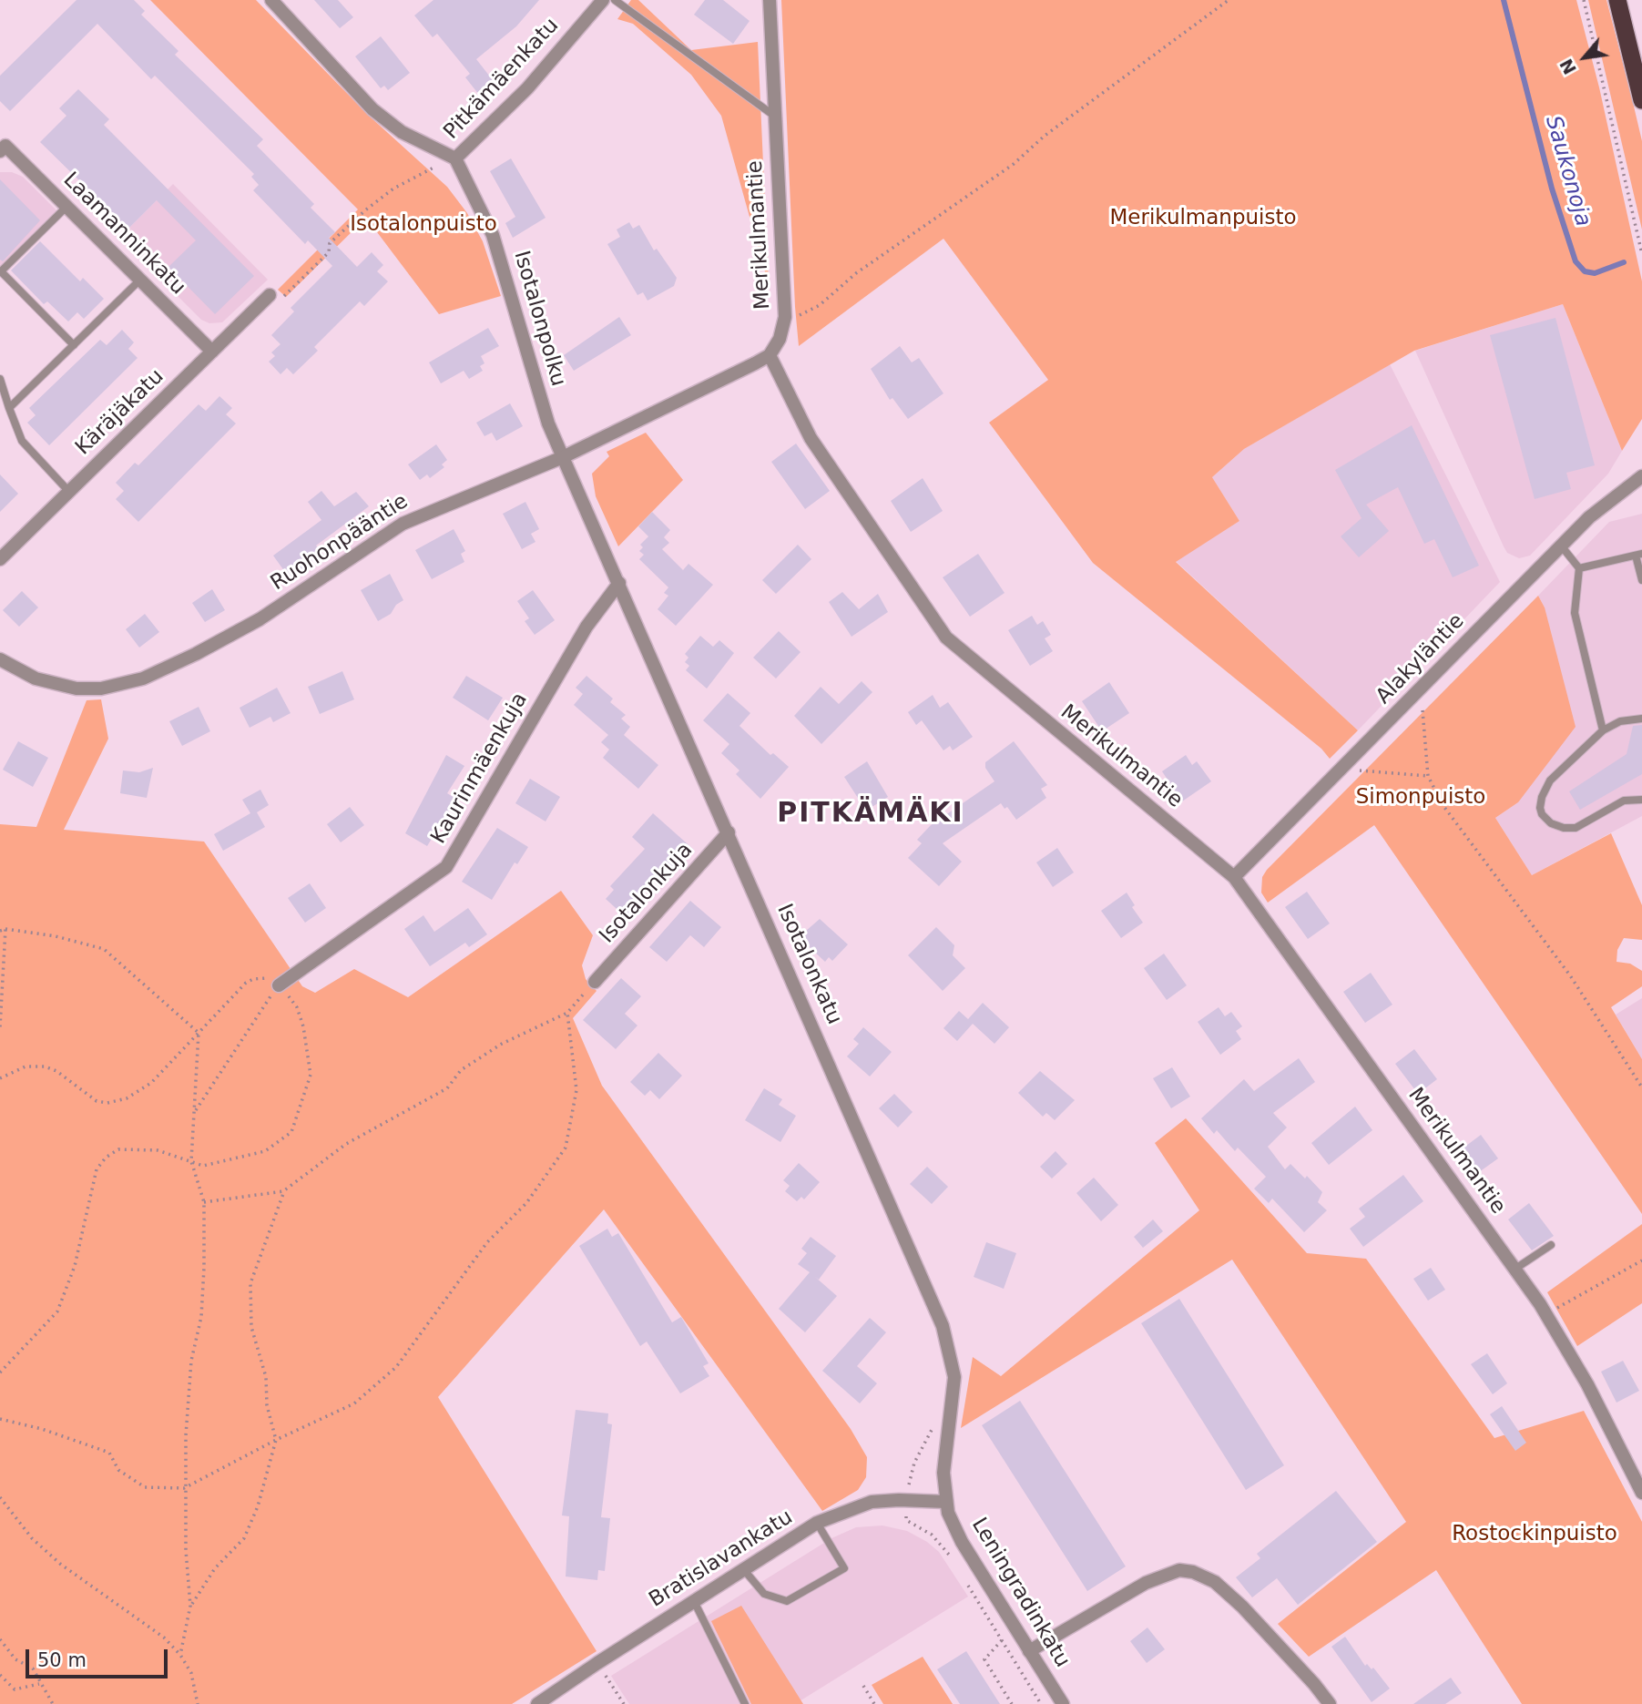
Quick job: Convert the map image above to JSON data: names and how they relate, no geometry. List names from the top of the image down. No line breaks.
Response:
{"streets":{"street":["Pitkämäenkatu","Laamanninkatu","Merikulmantie","Isotalonpolku","Käräjäkatu","Ruohonpääntie","Alakyläntie","Kaurinmäenkuja","Isotalonkuja","Isotalonkatu","Bratislavankatu","Leningradinkatu"]},"crossings":[["Pitkämäenkatu","Isotalonpolku"],["Laamanninkatu","Käräjäkatu"],["Merikulmantie","Ruohonpääntie"],["Merikulmantie","Alakyläntie"],["Isotalonpolku","Ruohonpääntie"],["Isotalonpolku","Isotalonkatu"],["Ruohonpääntie","Isotalonkatu"],["Kaurinmäenkuja","Isotalonkatu"],["Isotalonkuja","Isotalonkatu"],["Isotalonkatu","Bratislavankatu"],["Isotalonkatu","Leningradinkatu"],["Bratislavankatu","Leningradinkatu"]],"districts":["PITKÄMÄKI"],"water":["Saukonoja"],"parks":["Merikulmanpuisto","Isotalonpuisto","Simonpuisto","Rostockinpuisto"],"scale_bar":"50 m","north":"bottom left"}
